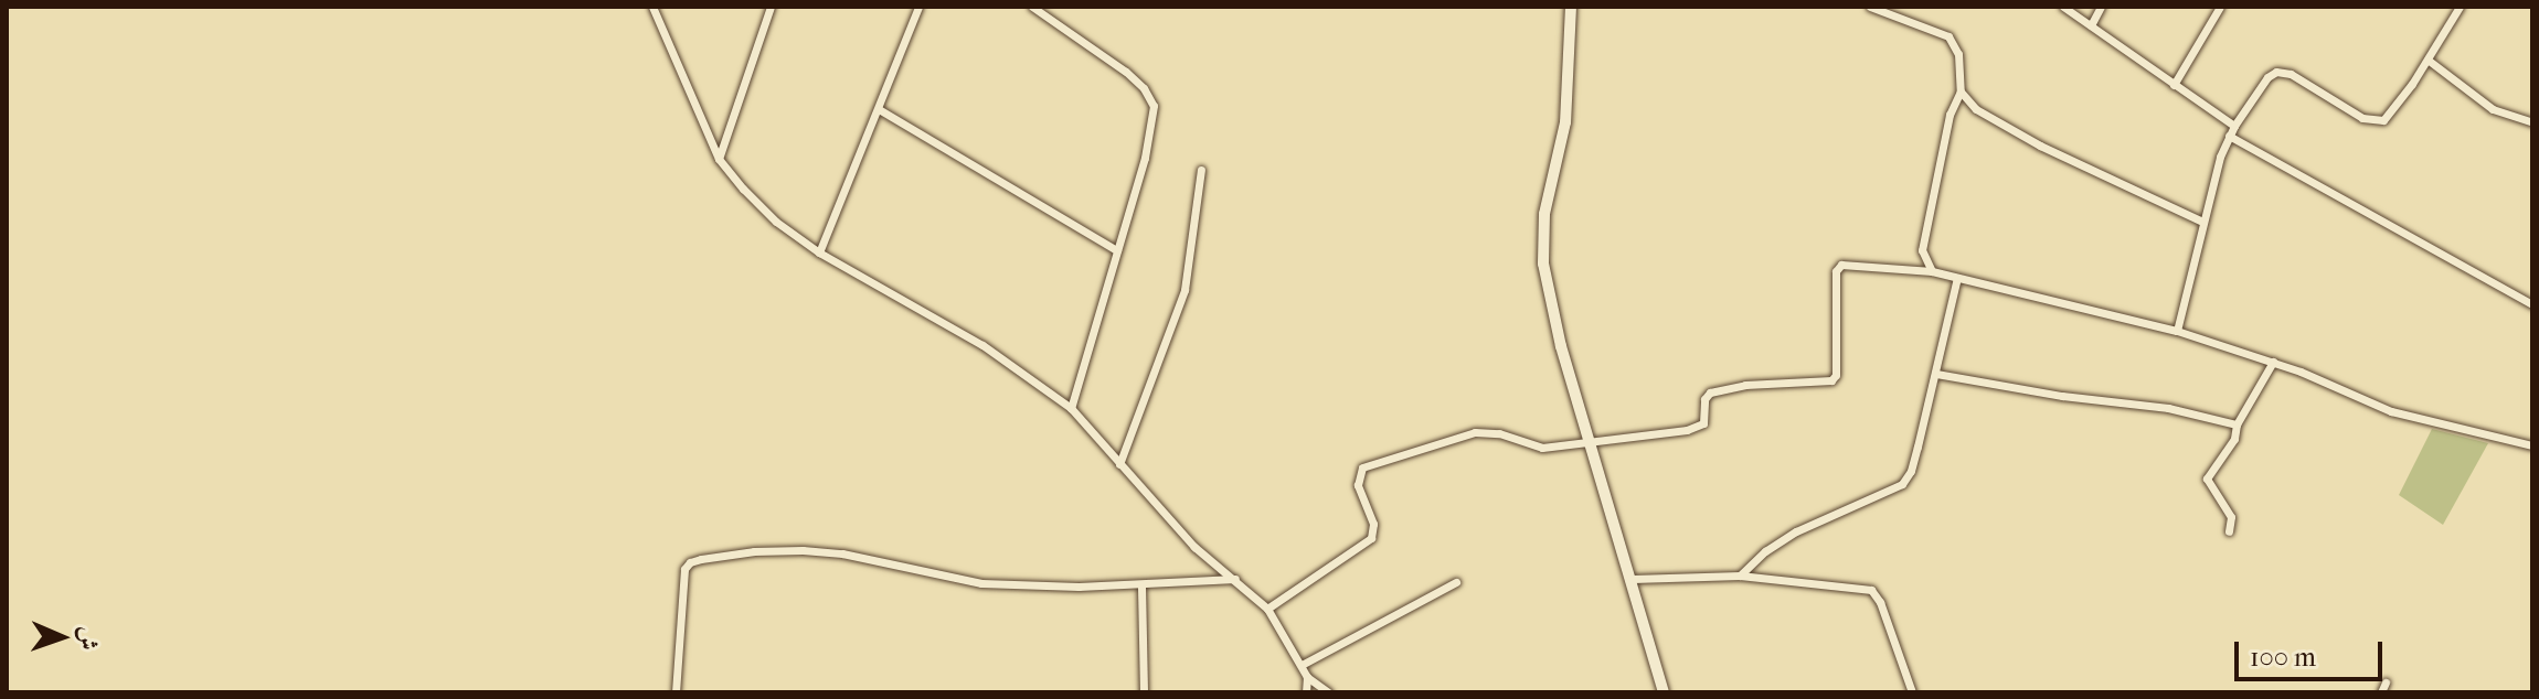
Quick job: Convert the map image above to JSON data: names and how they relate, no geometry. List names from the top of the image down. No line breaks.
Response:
{"scale_bar":"100 m","north":"right"}
